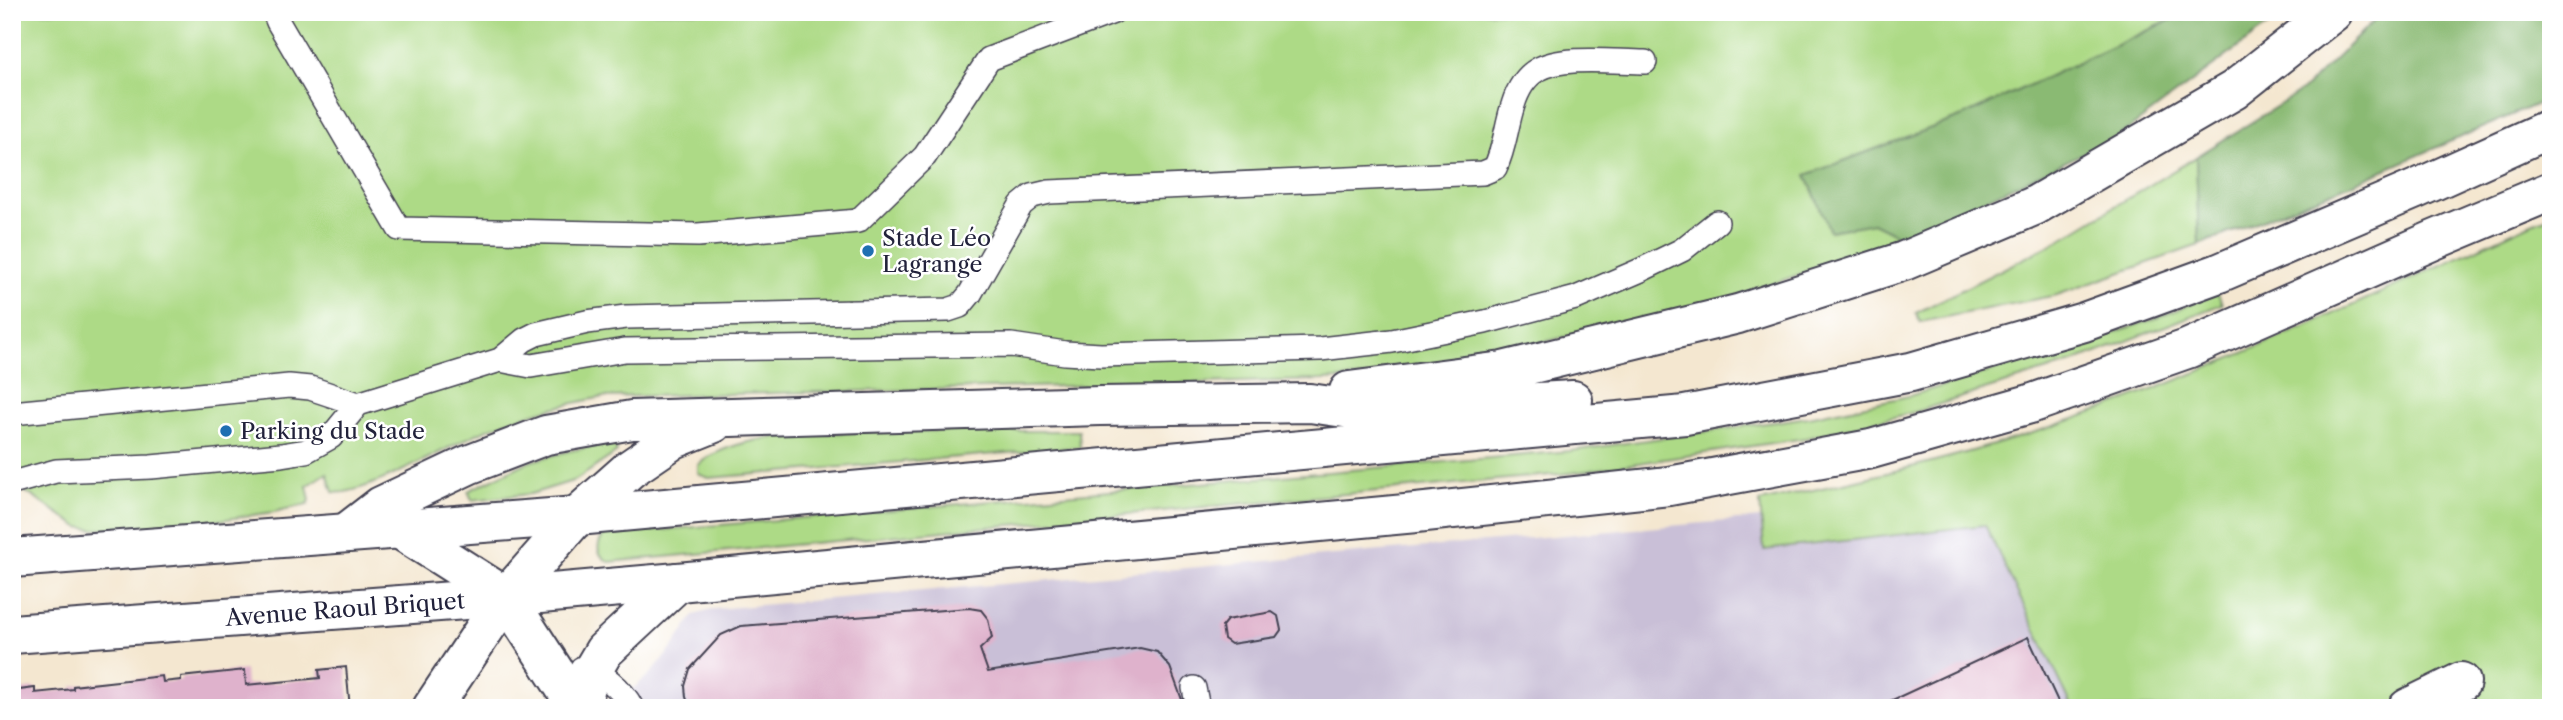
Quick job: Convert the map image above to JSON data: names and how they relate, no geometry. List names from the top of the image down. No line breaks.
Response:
{"streets":{"main road":["Avenue Raoul Briquet"]},"places":["Stade Léo Lagrange","Parking du Stade"]}
